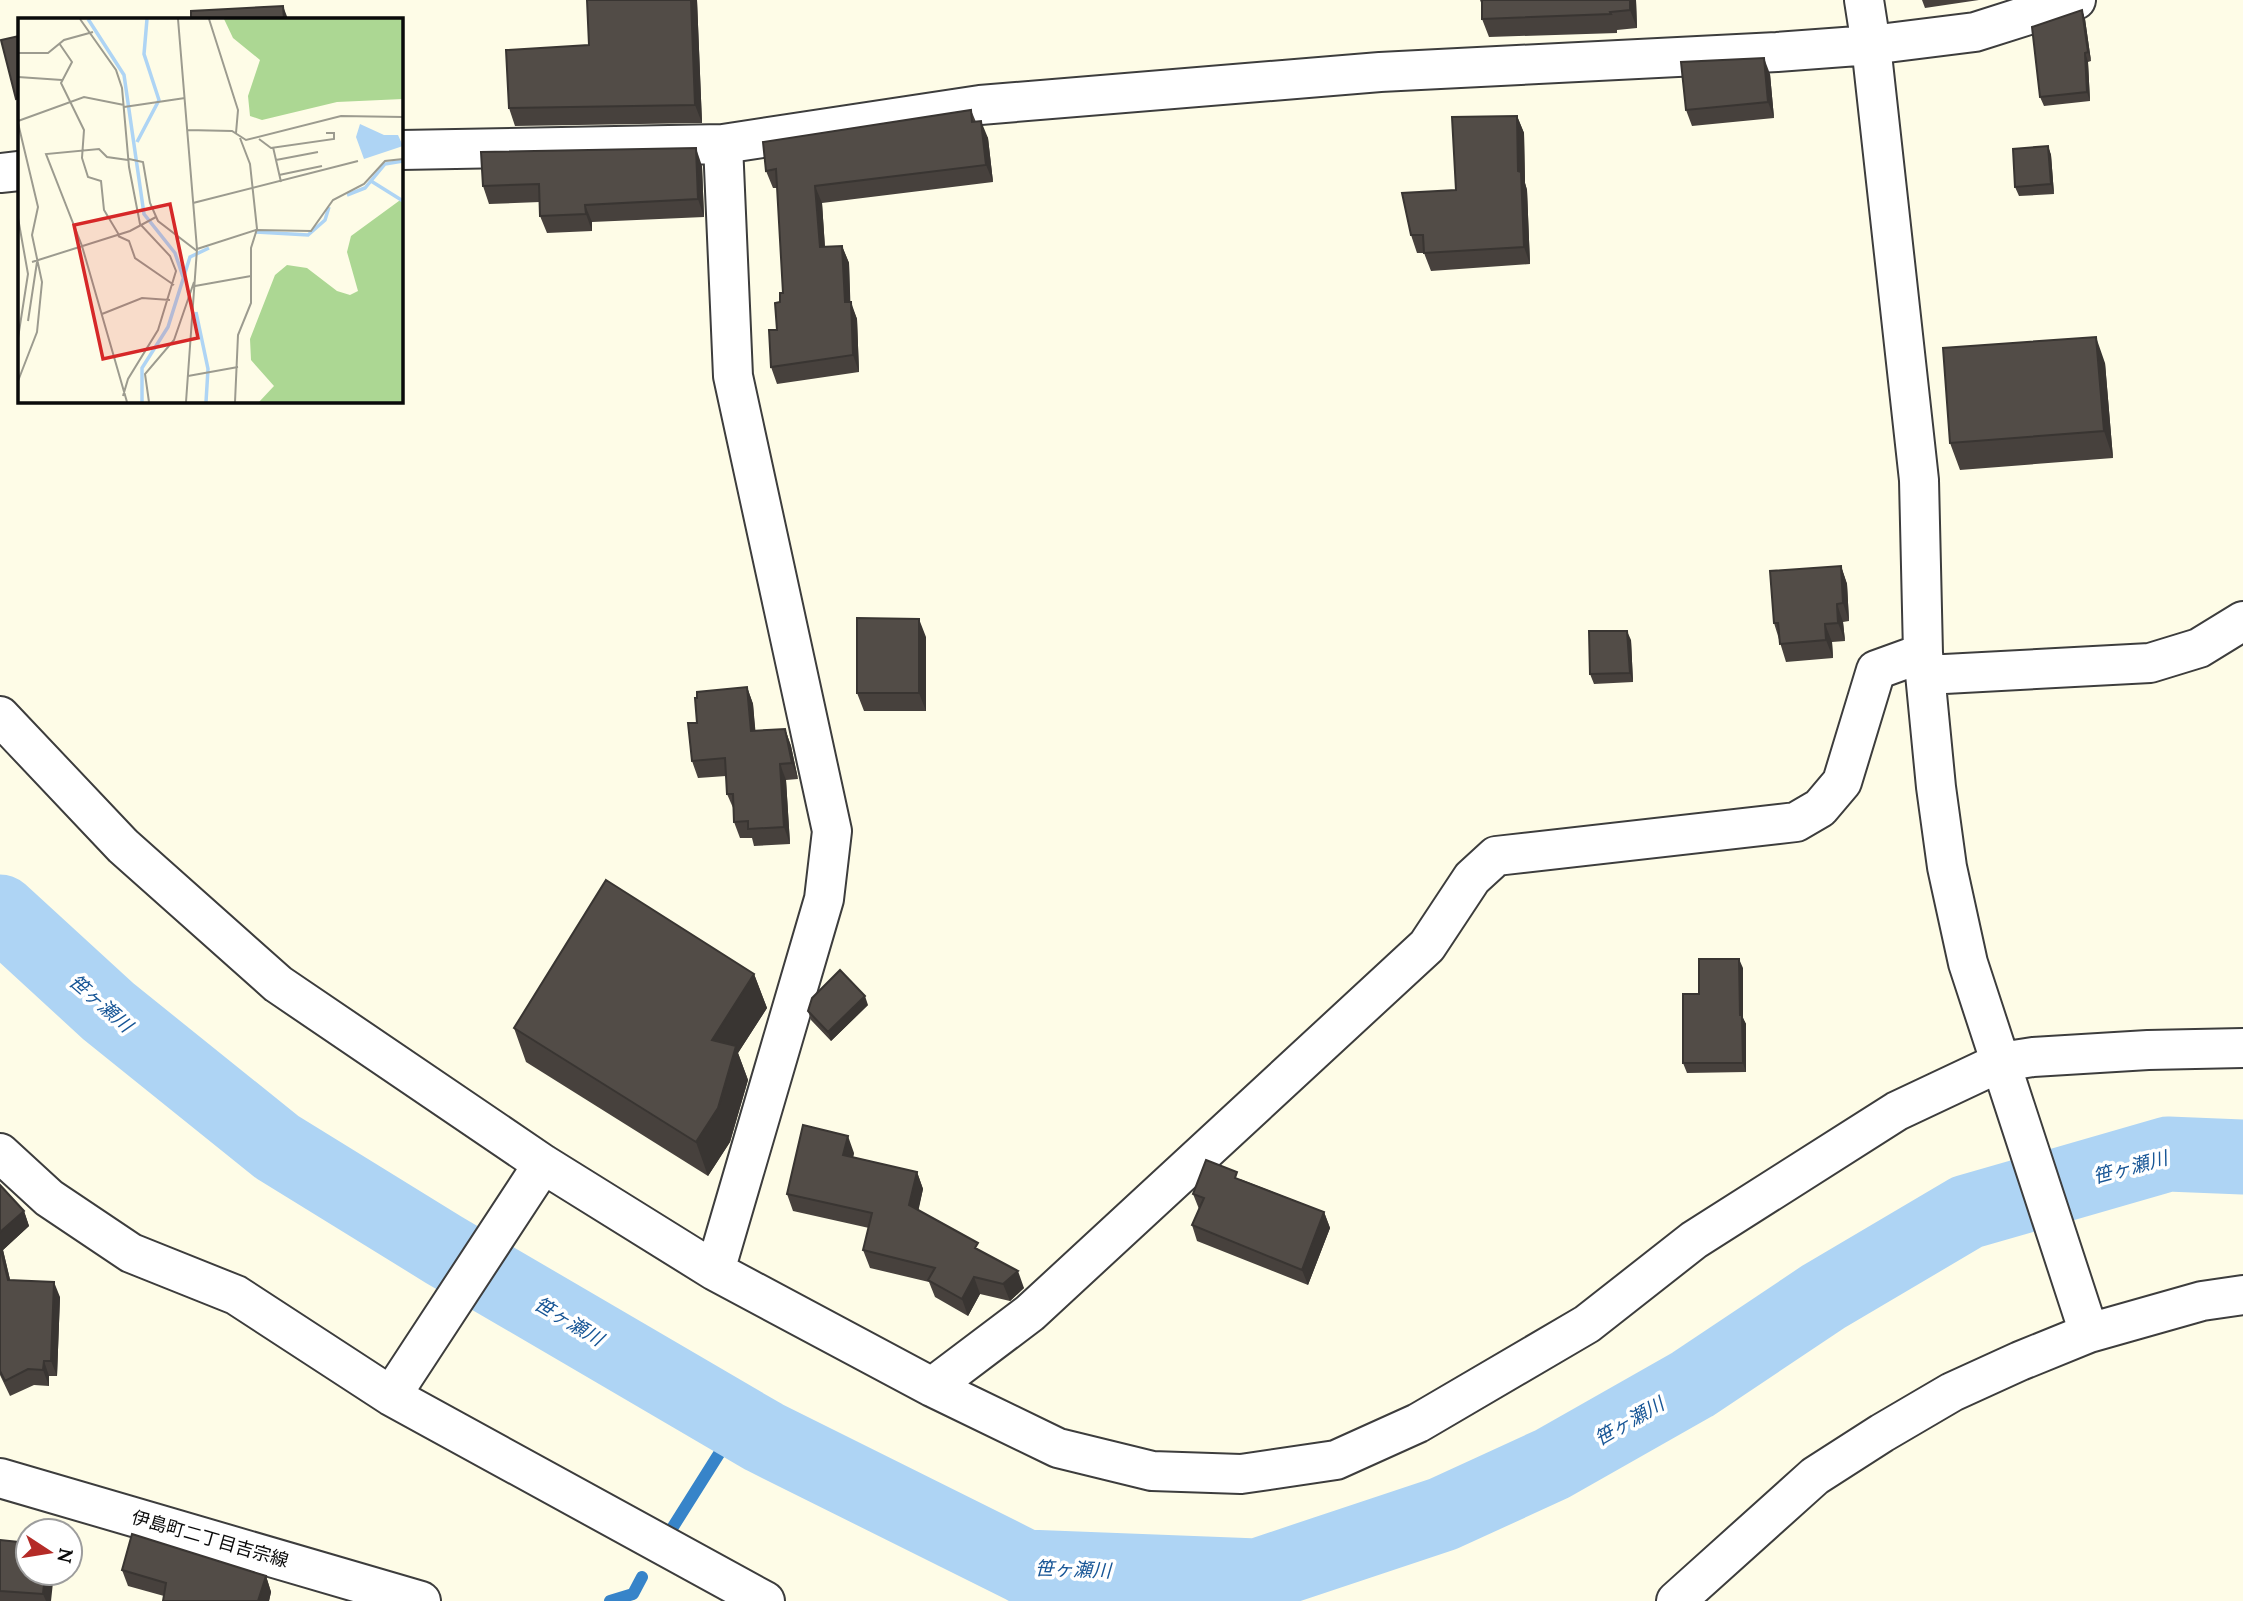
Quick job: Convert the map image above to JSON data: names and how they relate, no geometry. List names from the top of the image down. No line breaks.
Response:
{"streets":{"street":["伊島町二丁目吉宗線"]},"water":["笹ヶ瀬川"],"north":"right"}
